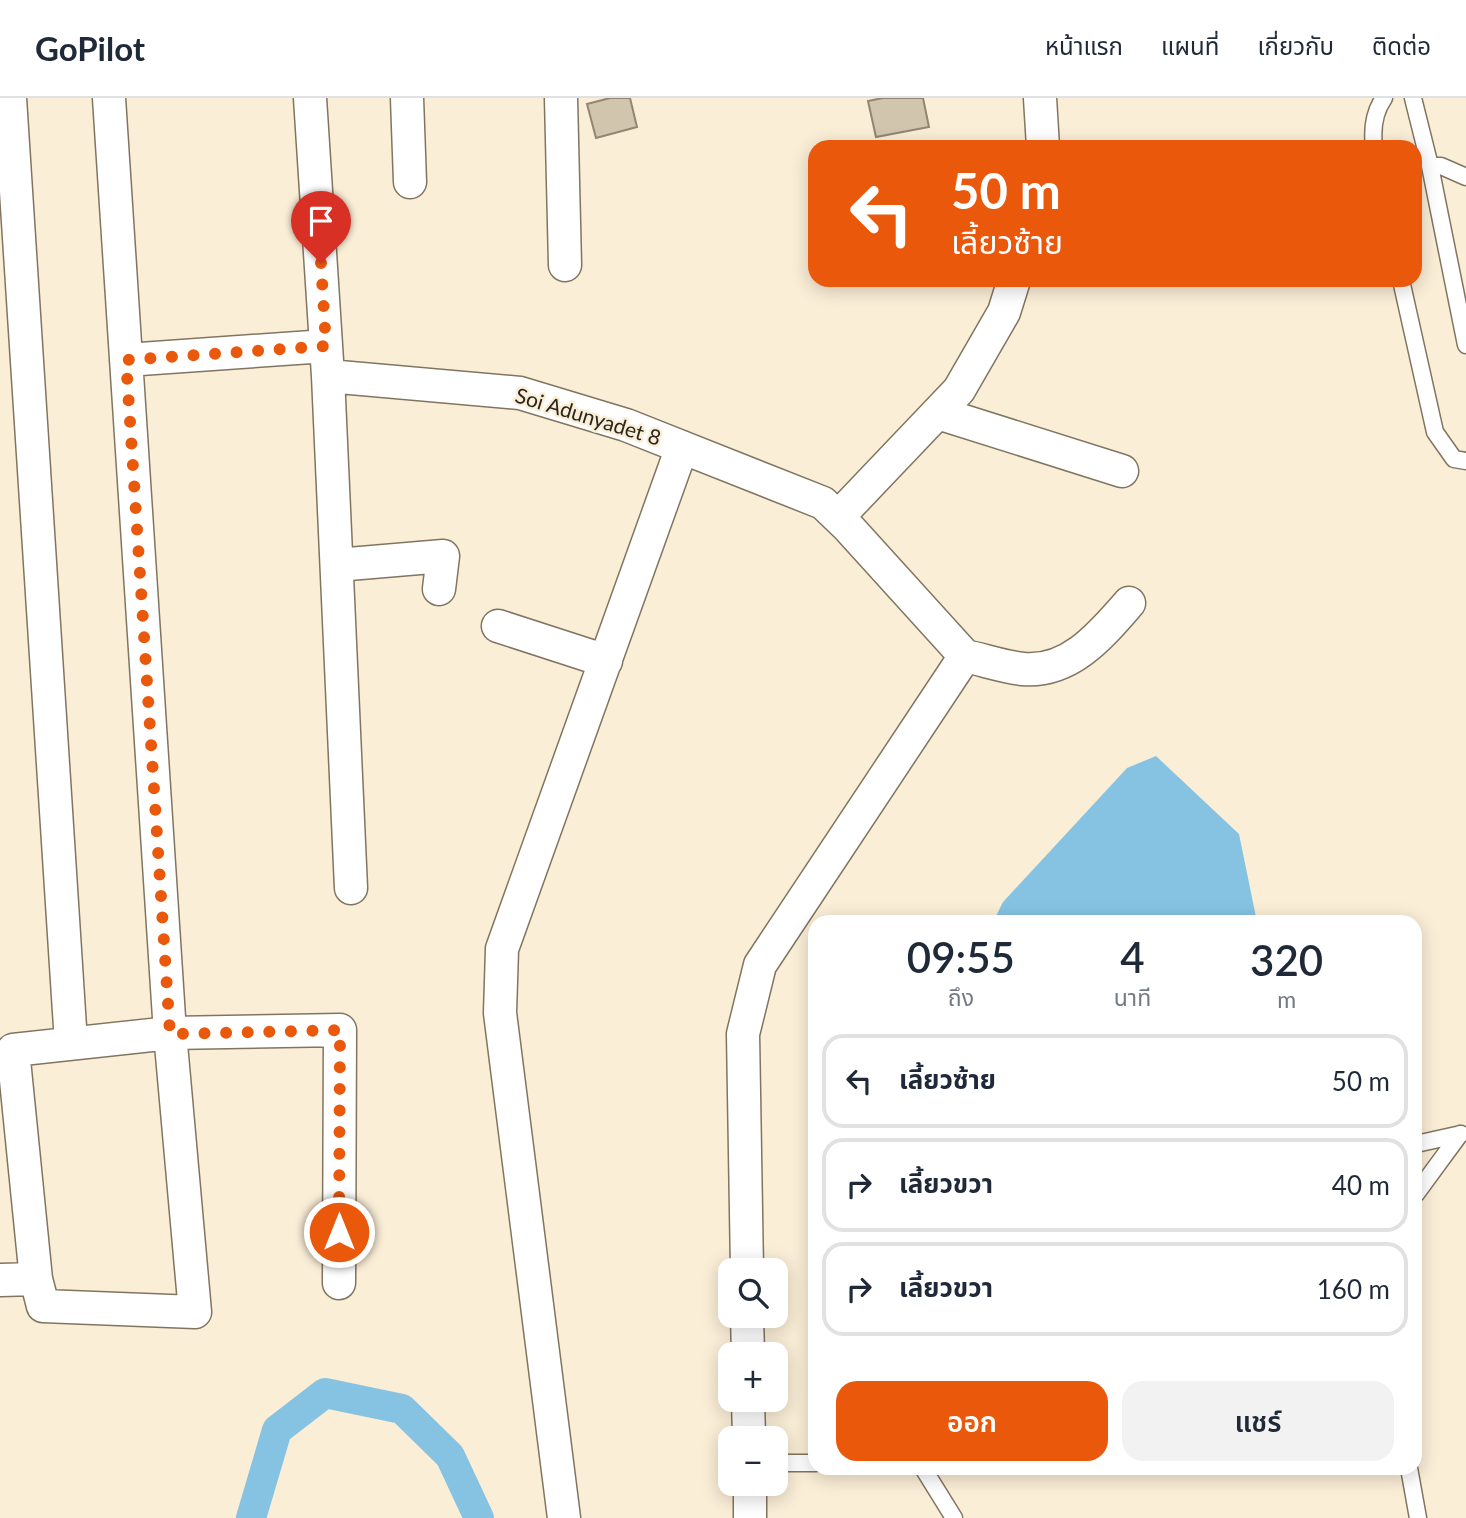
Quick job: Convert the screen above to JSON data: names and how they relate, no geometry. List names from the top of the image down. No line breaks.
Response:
{"streets":{"street":["Soi Adunyadet 8"]},"page":{"header":"GoPilot","nav":["หน้าแรก","แผนที่","เกี่ยวกับ","ติดต่อ"],"turn":["50 m","เลี้ยวซ้าย"],"eta":["09:55","ถึง","4","นาที","320","m"],"list":[{"name":"เลี้ยวซ้าย","value":"50 m"},{"name":"เลี้ยวขวา","value":"40 m"},{"name":"เลี้ยวขวา","value":"160 m"}],"map_buttons":["+","−"],"buttons":["ออก","แชร์"]}}
